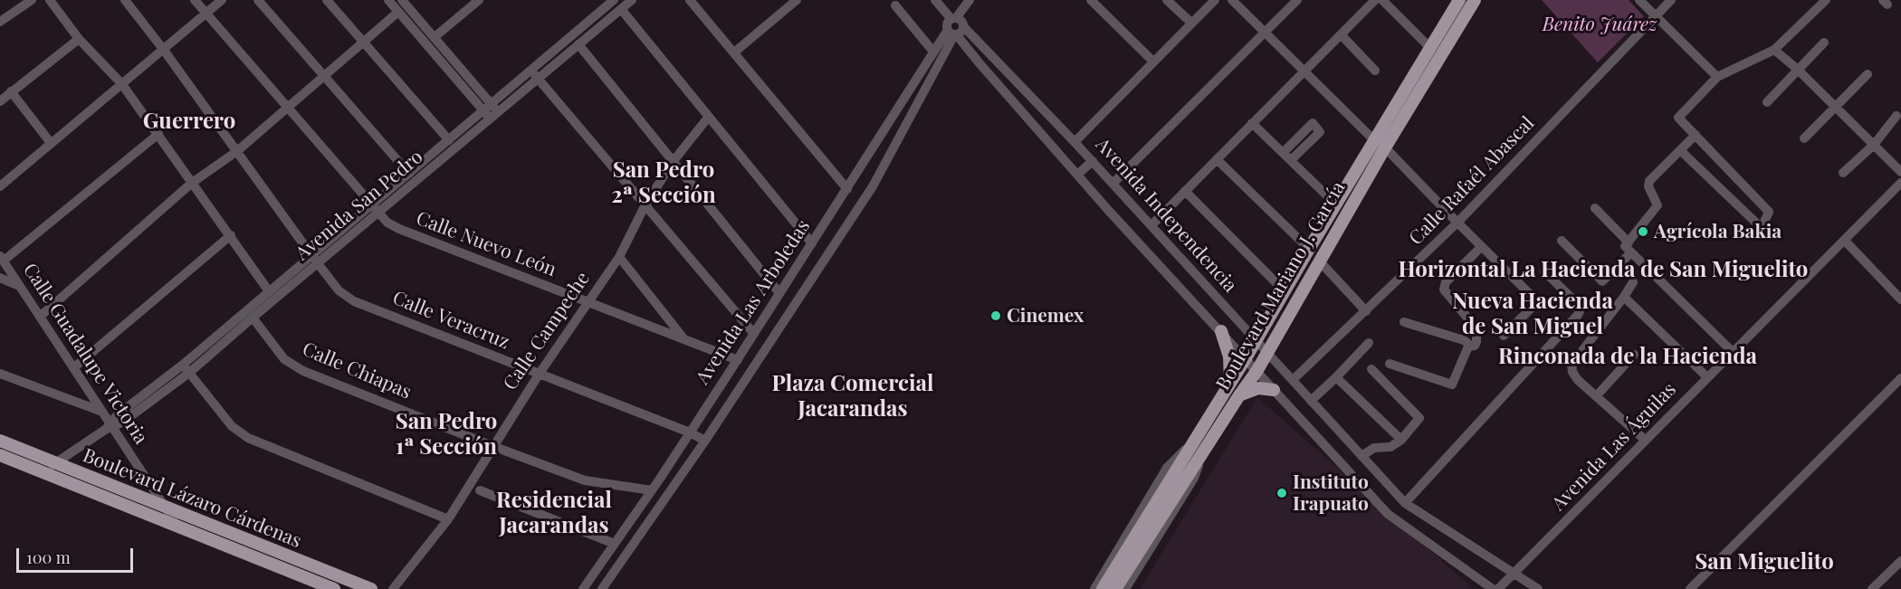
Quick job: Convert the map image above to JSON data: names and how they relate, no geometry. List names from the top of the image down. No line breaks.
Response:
{"streets":{"main road":["Boulevard Mariano J. García","Boulevard Lázaro Cárdenas"],"street":["Calle Rafaél Abascal","Avenida San Pedro","Avenida Independencia","Calle Nuevo León","Avenida Las Arboledas","Calle Veracruz","Calle Campeche","Calle Guadalupe Victoria","Calle Chiapas","Avenida Las Águilas"]},"crossings":[["Calle Rafaél Abascal","Avenida Independencia"],["Avenida San Pedro","Calle Nuevo León"],["Avenida San Pedro","Calle Veracruz"],["Avenida San Pedro","Calle Guadalupe Victoria"],["Avenida San Pedro","Calle Chiapas"],["Avenida San Pedro","Boulevard Lázaro Cárdenas"],["Avenida Independencia","Boulevard Mariano J. García"],["Avenida Independencia","Avenida Las Arboledas"],["Avenida Independencia","Avenida Las Águilas"],["Calle Nuevo León","Avenida Las Arboledas"],["Calle Nuevo León","Calle Campeche"],["Avenida Las Arboledas","Calle Veracruz"],["Avenida Las Arboledas","Calle Chiapas"],["Calle Veracruz","Calle Campeche"],["Calle Campeche","Calle Chiapas"],["Calle Guadalupe Victoria","Boulevard Lázaro Cárdenas"]],"districts":["Guerrero","San Pedro 2ª Sección","Horizontal La Hacienda de San Miguelito","Nueva Hacienda de San Miguel","Rinconada de la Hacienda","Plaza Comercial Jacarandas","San Pedro 1ª Sección","Residencial Jacarandas","San Miguelito"],"parks":["Benito Juárez"],"places":["Agrícola Bakia","Cinemex","Instituto Irapuato"],"scale_bar":"100 m"}
